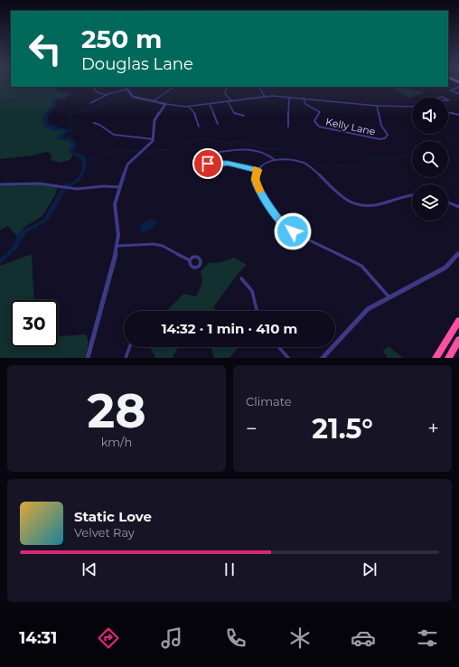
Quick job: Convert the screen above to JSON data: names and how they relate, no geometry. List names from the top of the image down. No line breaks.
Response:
{"streets":{"street":["Kelly Lane"]},"page":{"turn":["250 m","Douglas Lane"],"limit":"30","trip":"14:32 · 1 min · 410 m","tile":[["28","km/h"],"Climate"],"heat":["−","21.5°","+"],"song":["Static Love","Velvet Ray"],"tabs":"14:31"}}
